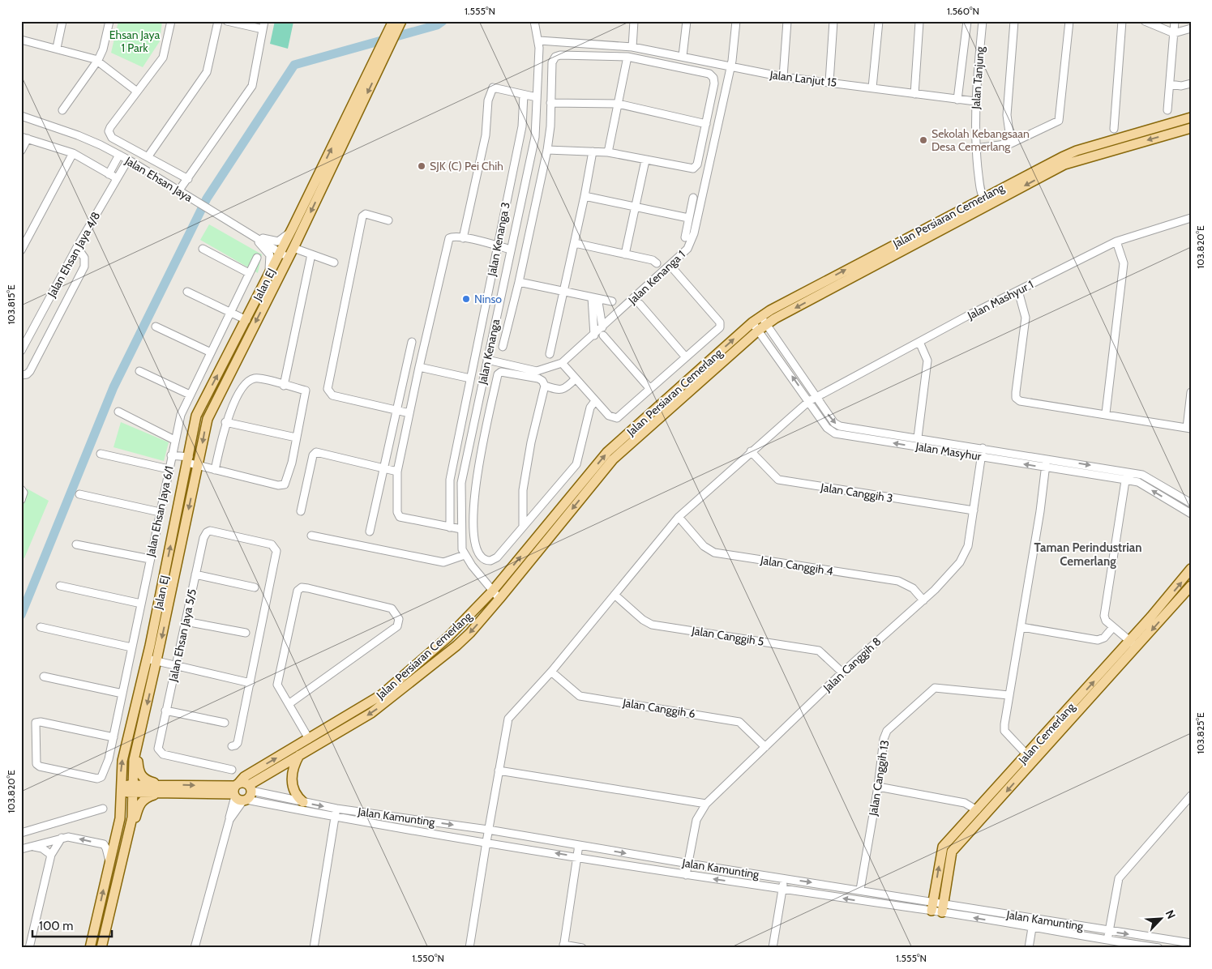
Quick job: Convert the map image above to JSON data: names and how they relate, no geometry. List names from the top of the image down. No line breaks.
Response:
{"streets":{"main road":["Jalan Persiaran Cemerlang","Jalan EJ","Jalan Cemerlang"],"street":["Jalan Tanjung","Jalan Lanjut 15","Jalan Ehsan Jaya","Jalan Kenanga 3","Jalan Ehsan Jaya 4/8","Jalan Kenanga 1","Jalan Mashyur 1","Jalan Kenanga","Jalan Masyhur","Jalan Canggih 3","Jalan Ehsan Jaya 6/1","Jalan Canggih 4","Jalan Ehsan Jaya 5/5","Jalan Canggih 5","Jalan Canggih 8","Jalan Canggih 6","Jalan Canggih 13","Jalan Kamunting"]},"crossings":[["Jalan Tanjung","Jalan Lanjut 15"],["Jalan Tanjung","Jalan Persiaran Cemerlang"],["Jalan Lanjut 15","Jalan Kenanga 1"],["Jalan Lanjut 15","Jalan Kenanga"],["Jalan Ehsan Jaya","Jalan Ehsan Jaya 4/8"],["Jalan Ehsan Jaya","Jalan EJ"],["Jalan Persiaran Cemerlang","Jalan Kenanga"],["Jalan Persiaran Cemerlang","Jalan Masyhur"],["Jalan Persiaran Cemerlang","Jalan Kamunting"],["Jalan Kenanga 1","Jalan Kenanga"],["Jalan Mashyur 1","Jalan Masyhur"],["Jalan Mashyur 1","Jalan Canggih 3"],["Jalan Mashyur 1","Jalan Canggih 4"],["Jalan Mashyur 1","Jalan Canggih 5"],["Jalan Mashyur 1","Jalan Canggih 6"],["Jalan Mashyur 1","Jalan Kamunting"],["Jalan Masyhur","Jalan Canggih 8"],["Jalan Canggih 3","Jalan Canggih 8"],["Jalan Canggih 4","Jalan Canggih 8"],["Jalan Canggih 5","Jalan Canggih 8"],["Jalan Canggih 8","Jalan Canggih 6"],["Jalan Canggih 8","Jalan Kamunting"],["Jalan Cemerlang","Jalan Kamunting"],["Jalan Canggih 13","Jalan Kamunting"]],"districts":["Taman Perindustrian Cemerlang"],"parks":["Ehsan Jaya 1 Park"],"places":["Sekolah Kebangsaan Desa Cemerlang","SJK (C) Pei Chih","Ninso"],"scale_bar":"100 m","north":"top right","coordinates":["1.555°N","1.560°N","103.820°E","103.815°E","103.825°E","1.550°N"]}
